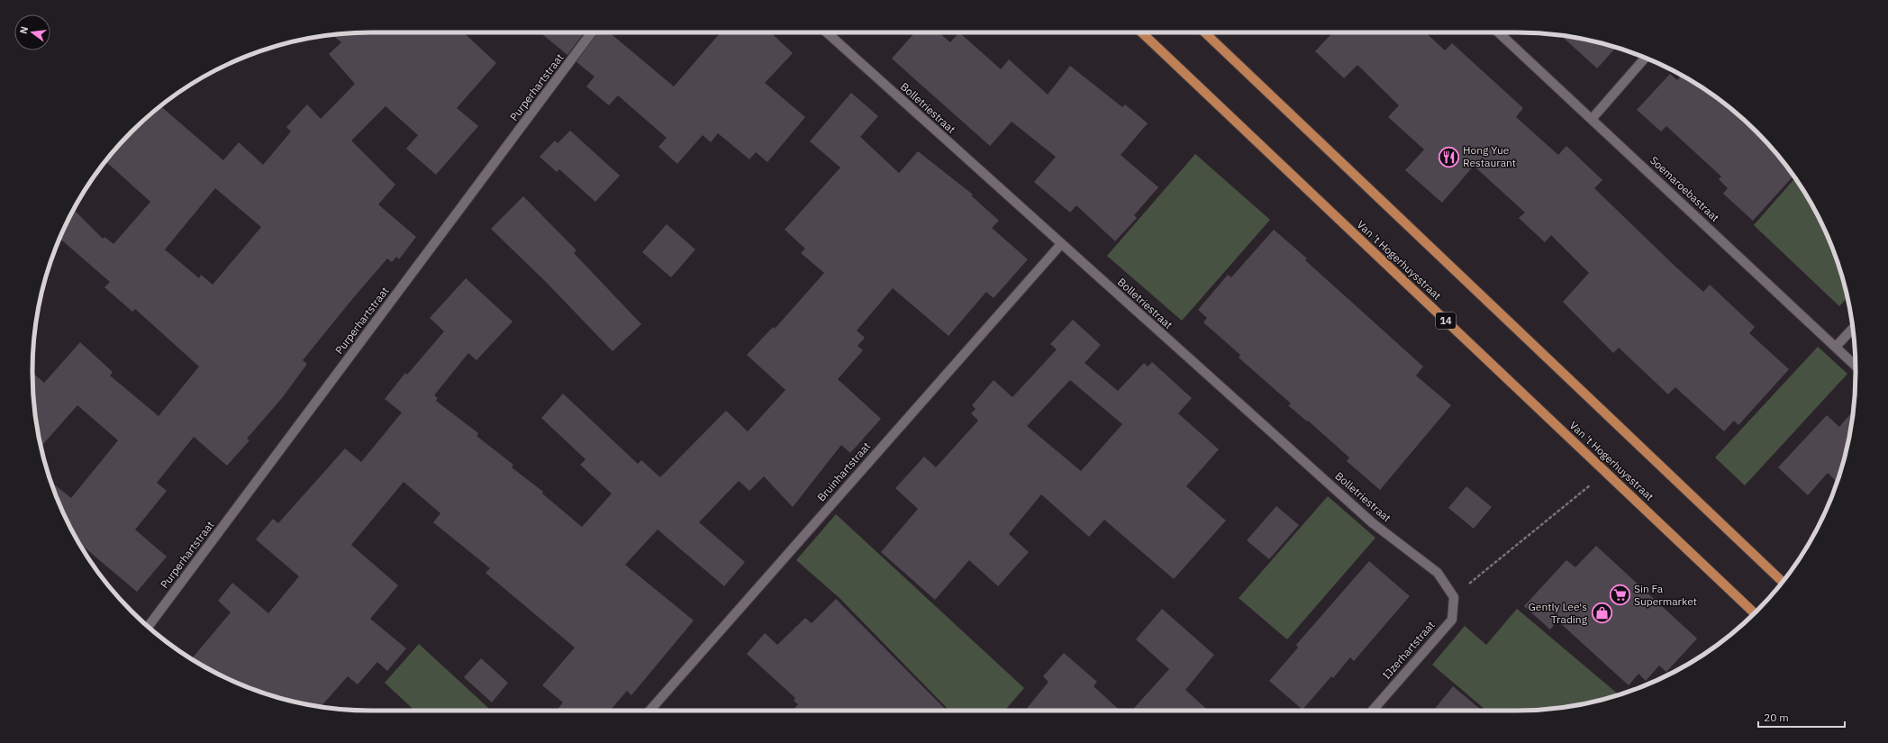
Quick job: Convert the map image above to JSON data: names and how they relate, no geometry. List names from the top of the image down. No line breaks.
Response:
{"streets":{"main road":["Van 't Hogerhuysstraat","14"],"street":["Purperhartstraat","Bolletriestraat","Soemaroebastraat","Bruinhartstraat","IJzerhartstraat"]},"crossings":[["Bolletriestraat","Bruinhartstraat"],["Bolletriestraat","IJzerhartstraat"]],"places":{"restaurant":["Hong Yue Restaurant"],"supermarket":["Sin Fa Supermarket"],"shop":["Gently Lee's Trading"]},"scale_bar":"20 m","north":"left"}
